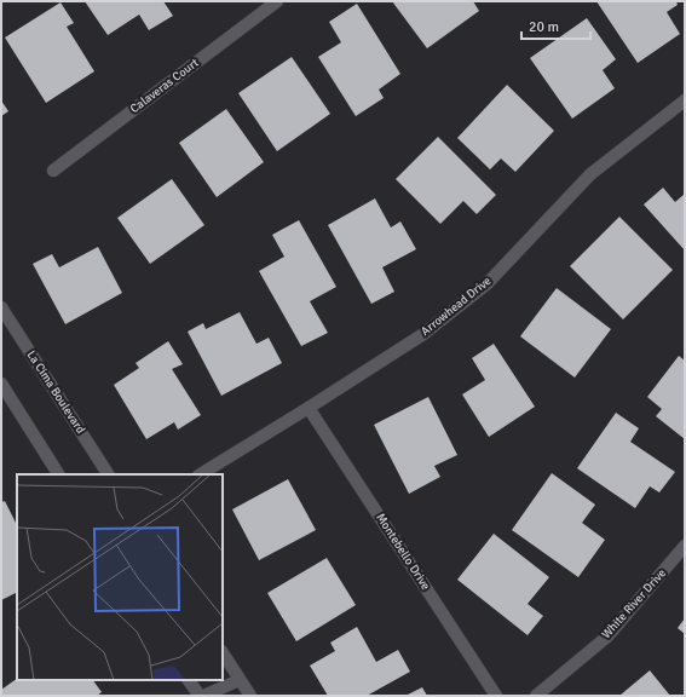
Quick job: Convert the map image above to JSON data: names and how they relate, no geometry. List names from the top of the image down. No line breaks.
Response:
{"streets":{"street":["Calaveras Court","Arrowhead Drive","La Cima Boulevard","Montebello Drive","White River Drive"]},"crossings":[["Arrowhead Drive","Montebello Drive"]],"scale_bar":"20 m"}
